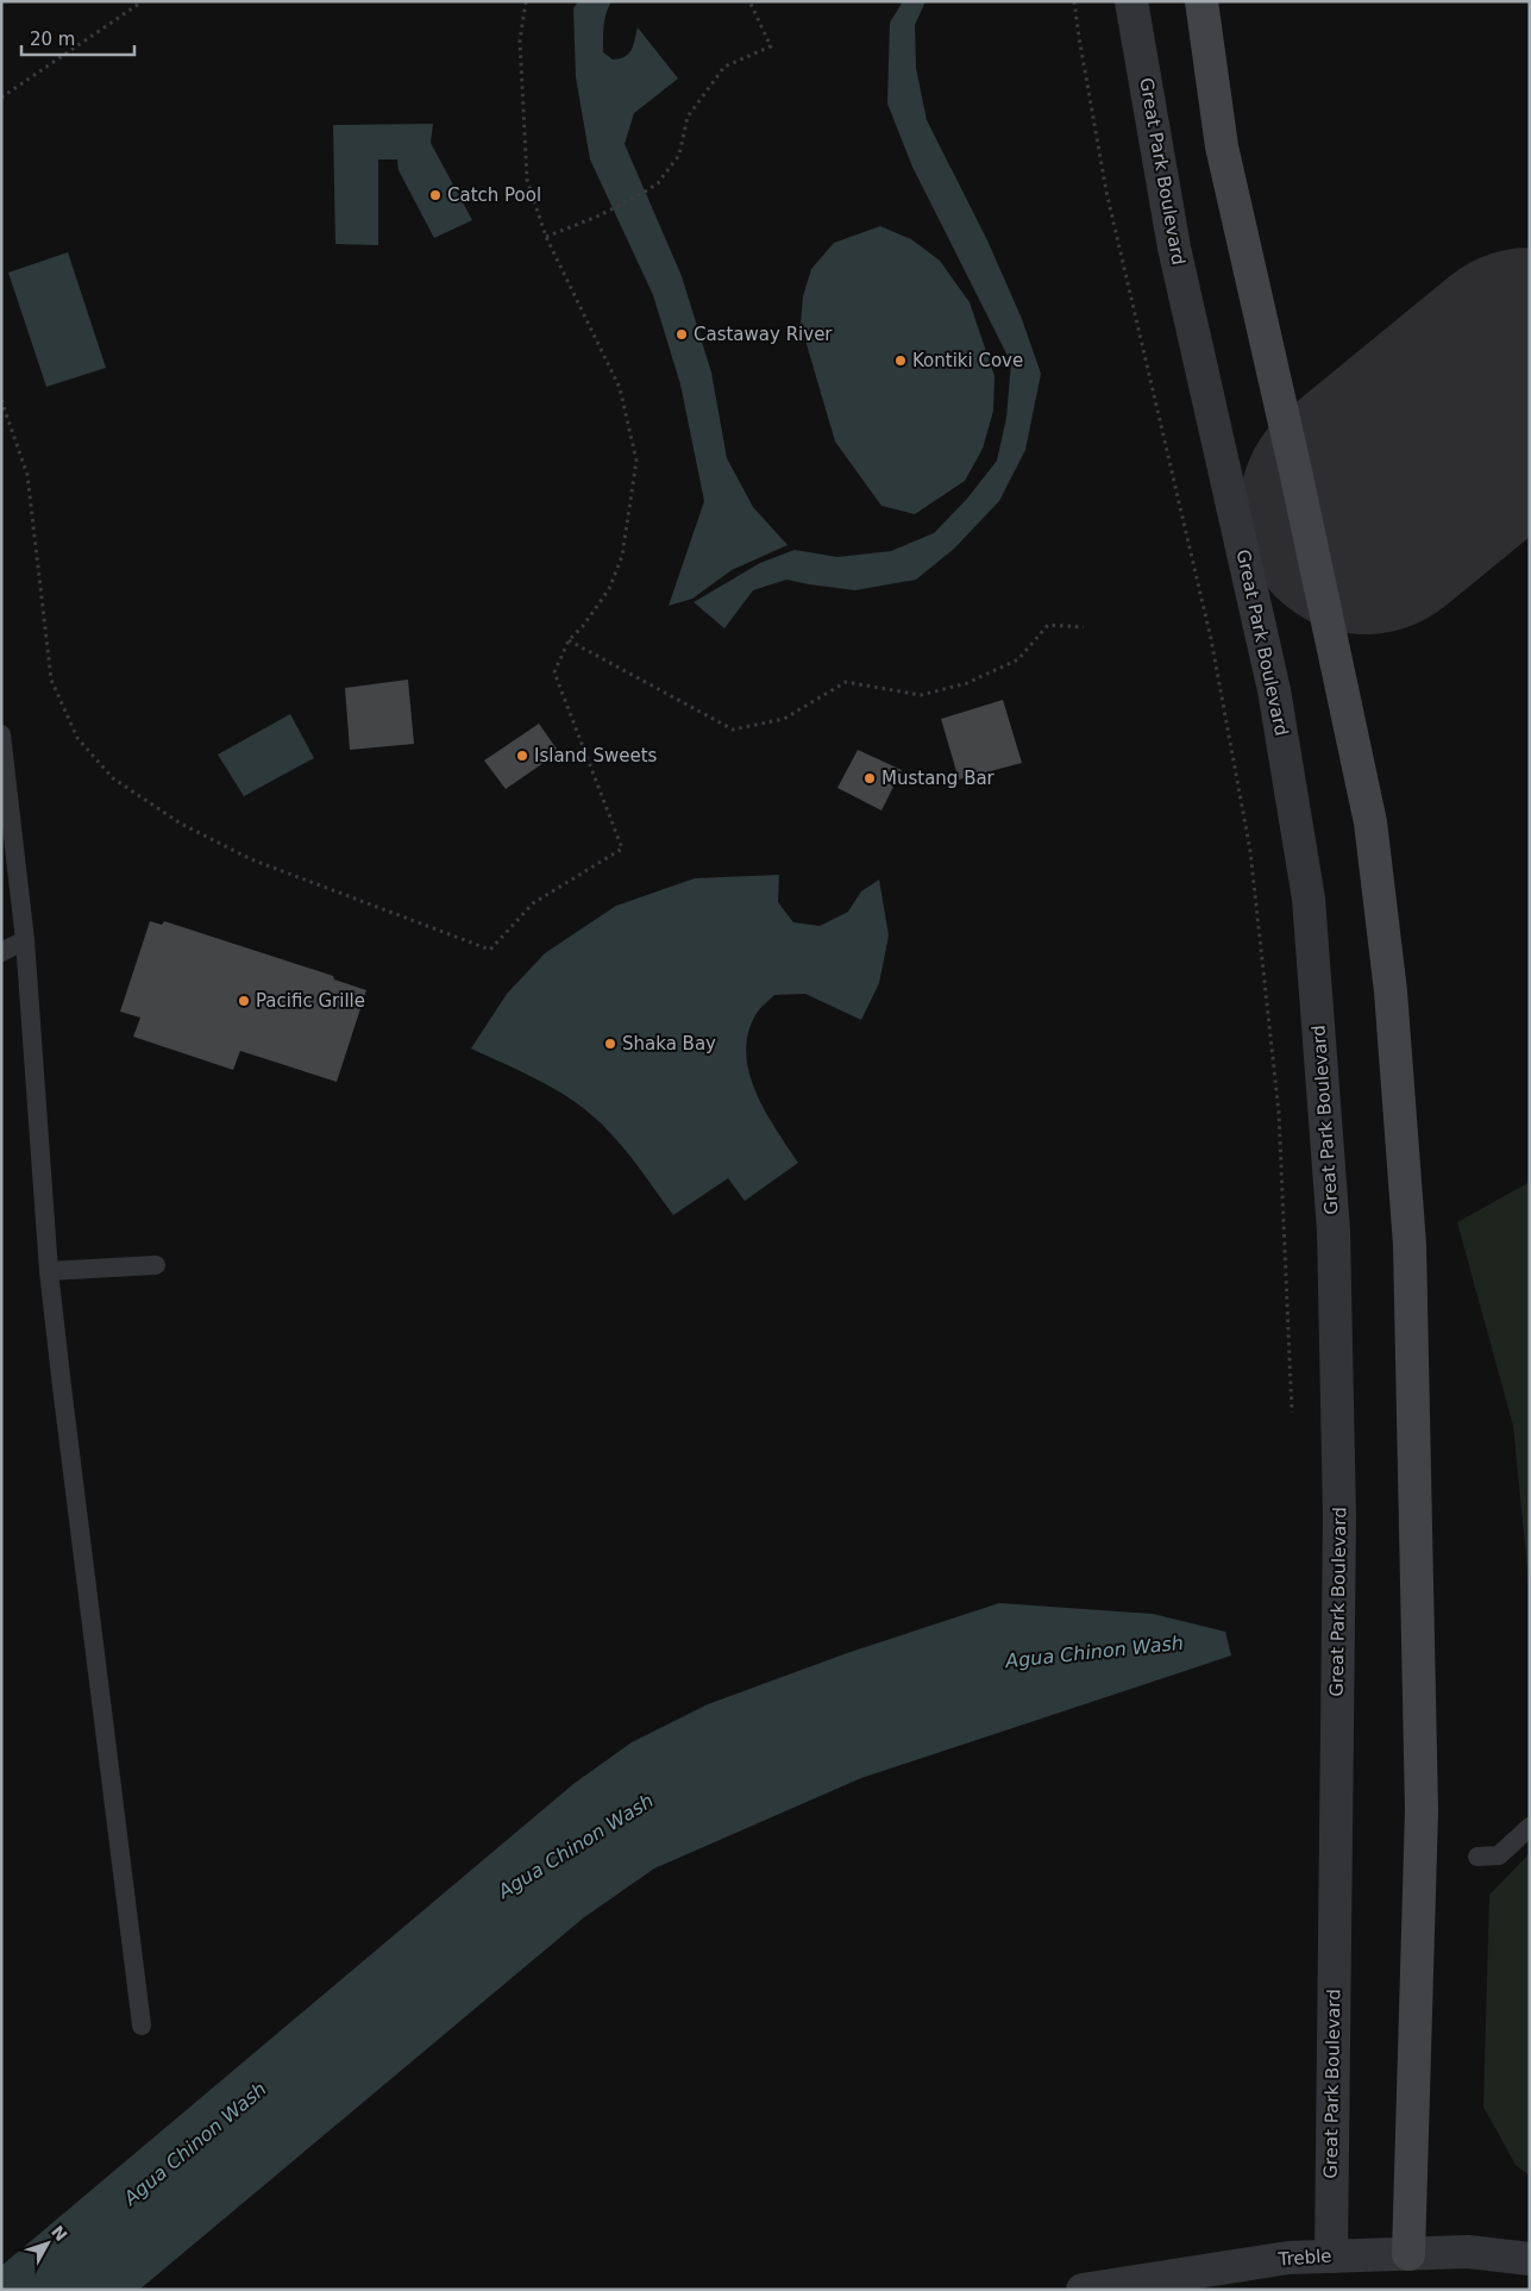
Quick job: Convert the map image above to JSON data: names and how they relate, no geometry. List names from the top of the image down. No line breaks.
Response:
{"streets":{"street":["Great Park Boulevard","Treble"]},"crossings":[["Great Park Boulevard","Treble"]],"water":["Agua Chinon Wash"],"places":["Catch Pool","Castaway River","Kontiki Cove","Island Sweets","Mustang Bar","Pacific Grille","Shaka Bay"],"scale_bar":"20 m","north":"top right"}
